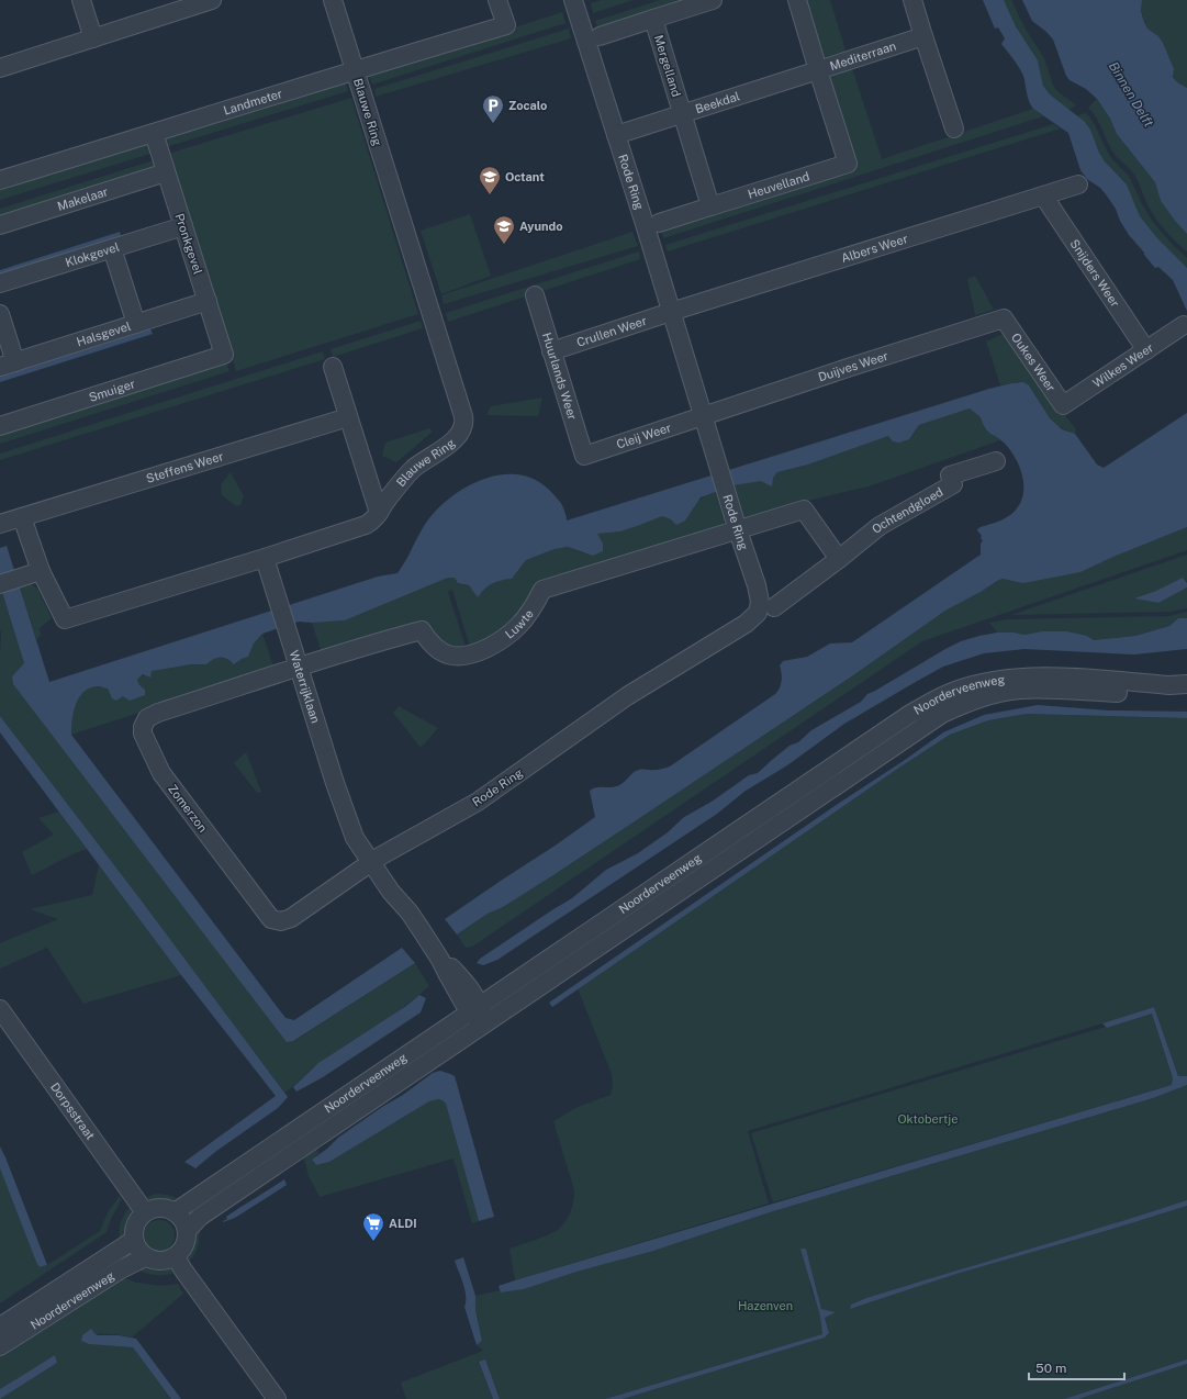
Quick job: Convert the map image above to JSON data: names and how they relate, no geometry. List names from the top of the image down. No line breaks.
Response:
{"streets":{"street":["Mediterraan","Mergelland","Landmeter","Beekdal","Blauwe Ring","Rode Ring","Heuvelland","Makelaar","Pronkgevel","Albers Weer","Klokgevel","Snijders Weer","Crullen Weer","Halsgevel","Oukes Weer","Wilkes Weer","Duijves Weer","Huurlands Weer","Smuiger","Cleij Weer","Steffens Weer","Ochtendgloed","Luwte","Waterrijklaan","Noorderveenweg","Zomerzon","Dorpsstraat"]},"crossings":[["Mediterraan","Beekdal"],["Mediterraan","Heuvelland"],["Mergelland","Beekdal"],["Landmeter","Blauwe Ring"],["Landmeter","Pronkgevel"],["Beekdal","Rode Ring"],["Blauwe Ring","Waterrijklaan"],["Rode Ring","Albers Weer"],["Rode Ring","Crullen Weer"],["Rode Ring","Duijves Weer"],["Rode Ring","Cleij Weer"],["Rode Ring","Luwte"],["Rode Ring","Waterrijklaan"],["Rode Ring","Zomerzon"],["Makelaar","Pronkgevel"],["Pronkgevel","Klokgevel"],["Pronkgevel","Halsgevel"],["Pronkgevel","Smuiger"],["Albers Weer","Snijders Weer"],["Albers Weer","Crullen Weer"],["Snijders Weer","Wilkes Weer"],["Crullen Weer","Huurlands Weer"],["Oukes Weer","Wilkes Weer"],["Oukes Weer","Duijves Weer"],["Duijves Weer","Cleij Weer"],["Huurlands Weer","Cleij Weer"],["Luwte","Waterrijklaan"],["Luwte","Zomerzon"],["Waterrijklaan","Noorderveenweg"],["Waterrijklaan","Zomerzon"],["Noorderveenweg","Dorpsstraat"]],"water":["Binnen Delft"],"parks":["Oktobertje","Hazenven"],"places":{"parking":["Zocalo"],"school or university":["Octant","Ayundo"],"supermarket":["ALDI"]},"scale_bar":"50 m"}
